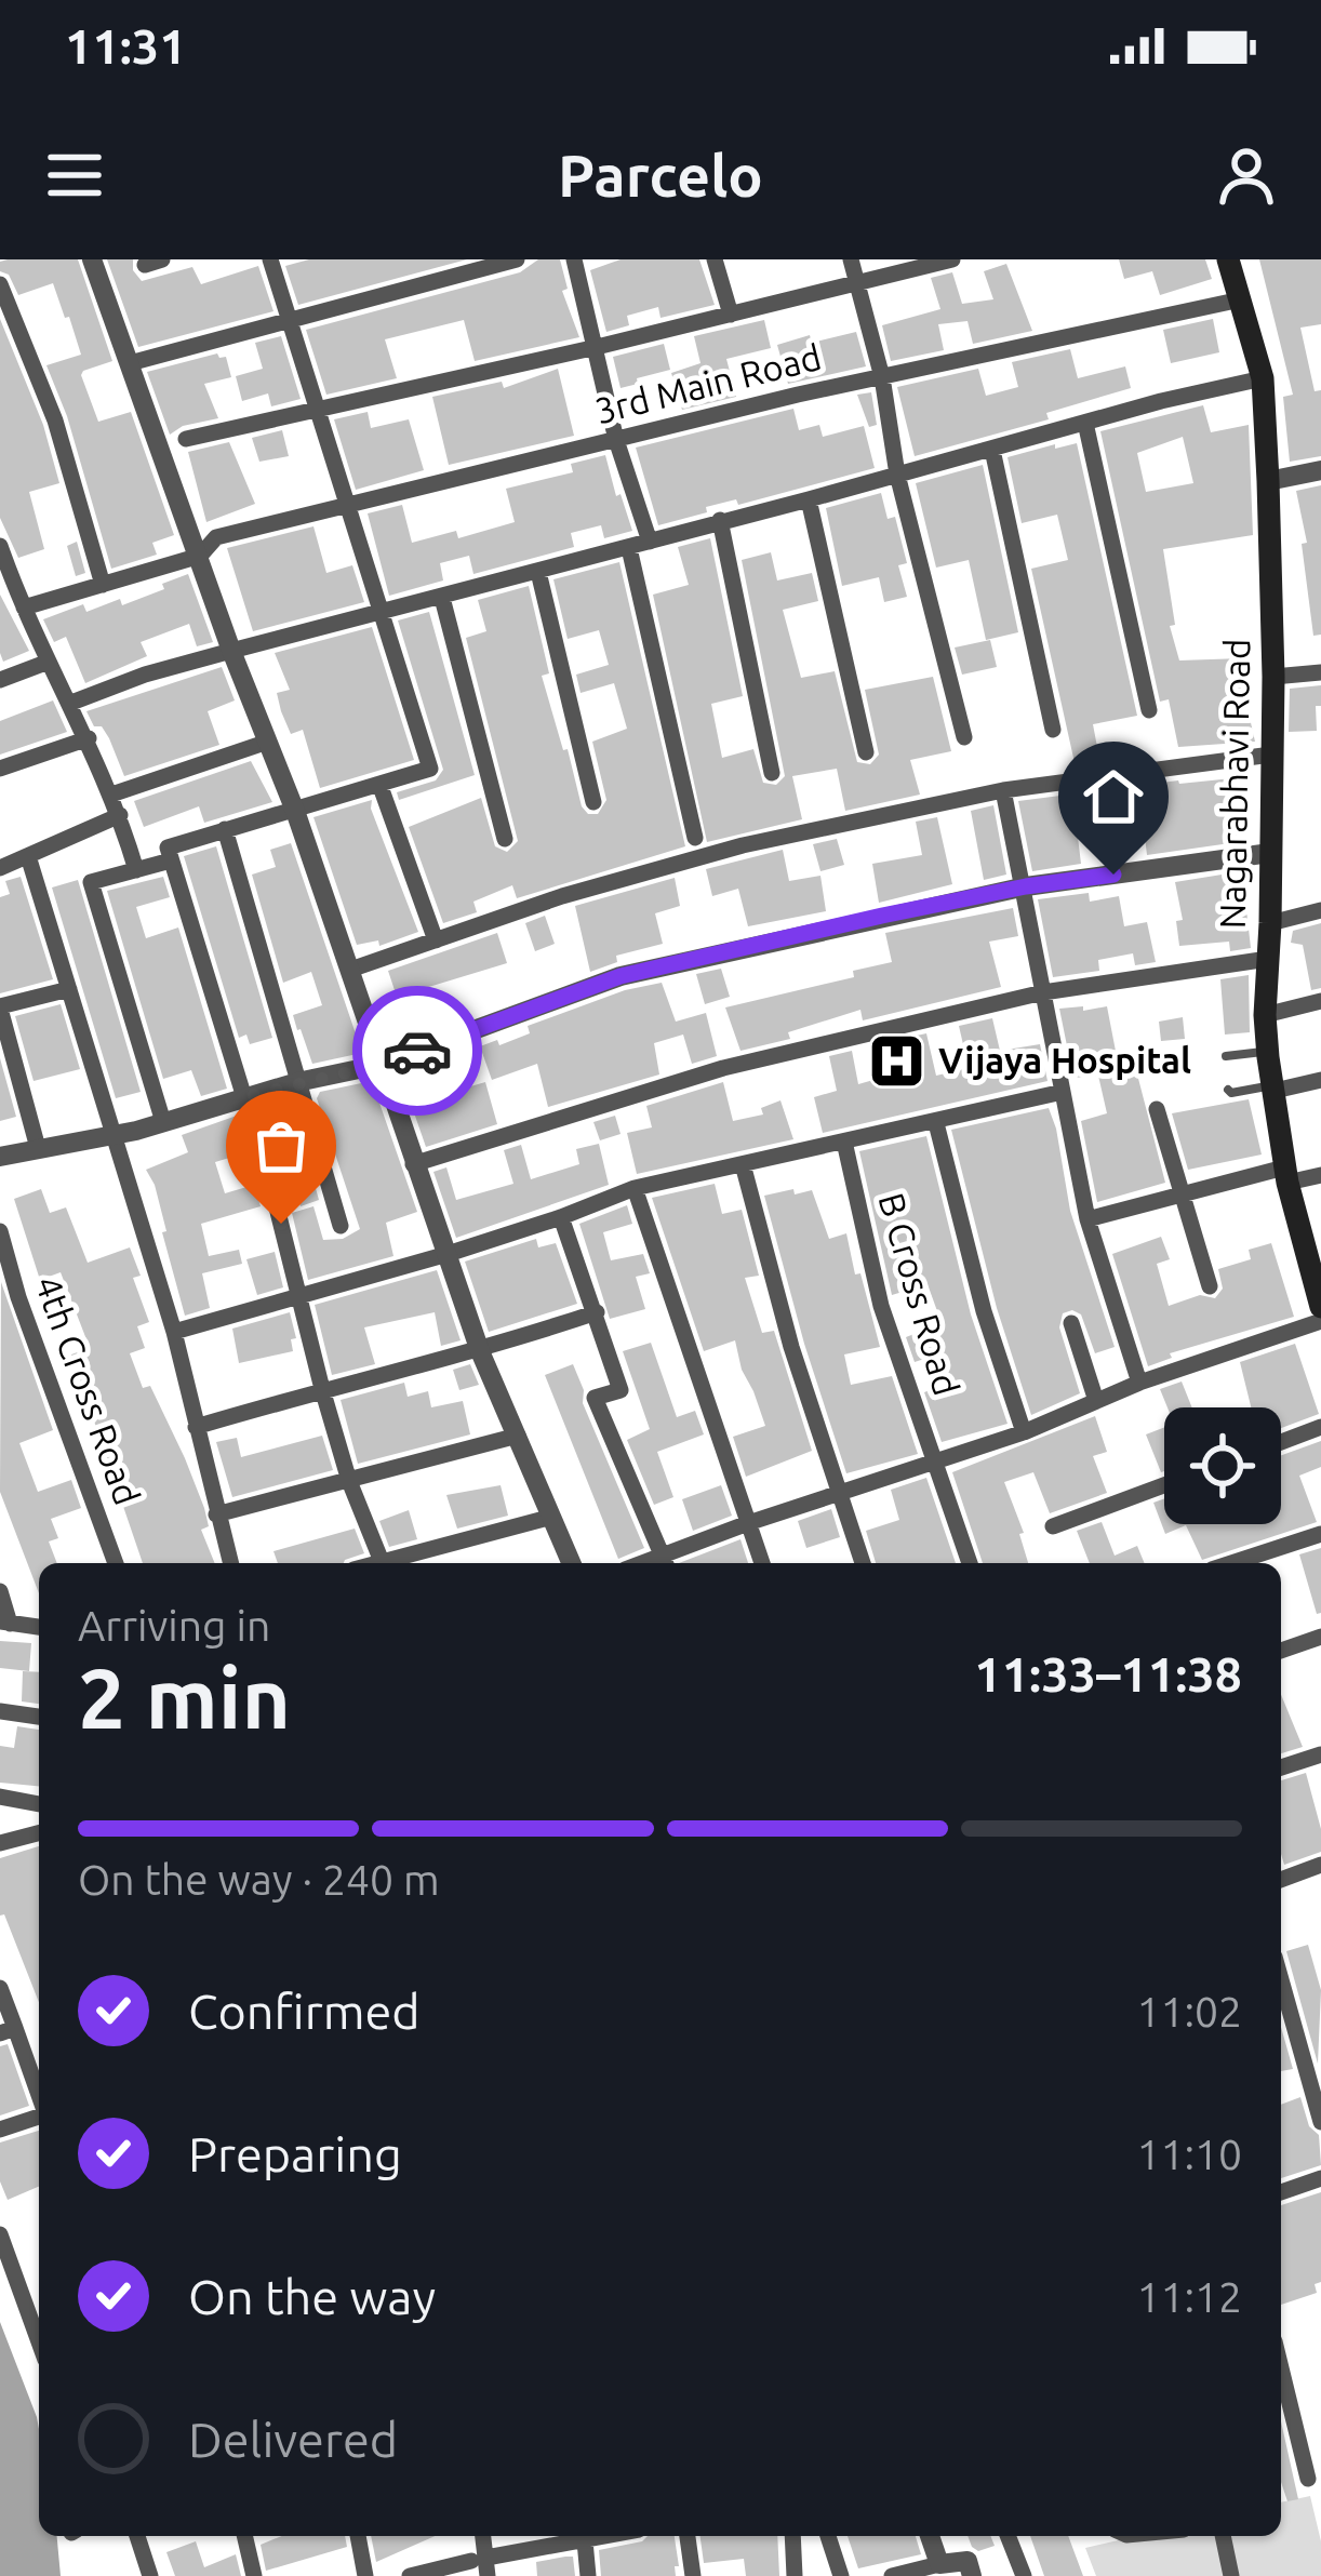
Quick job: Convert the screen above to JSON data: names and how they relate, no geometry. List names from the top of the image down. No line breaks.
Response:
{"streets":{"main road":["Nagarabhavi Road"],"street":["3rd Main Road","B Cross Road","4th Cross Road"]},"crossings":[["3rd Main Road","Nagarabhavi Road"]],"places":{"hospital":["Vijaya Hospital"]},"page":{"status":"11:31","header":"Parcelo","heading":["2 min","Arriving in","11:33–11:38"],"bar":"On the way · 240 m","list":[["Confirmed","11:02"],["Preparing","11:10"],["On the way","11:12"],"Delivered"]}}
